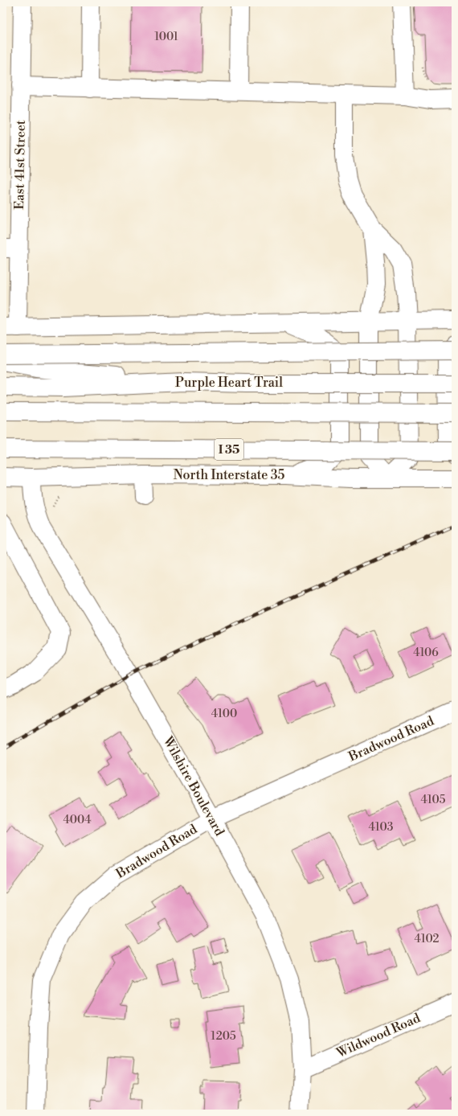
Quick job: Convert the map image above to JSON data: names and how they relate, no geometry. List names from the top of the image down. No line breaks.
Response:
{"streets":{"main road":["East 41st Street","Purple Heart Trail","I 35","North Interstate 35","Bradwood Road","Wilshire Boulevard","Wildwood Road"]},"crossings":[["North Interstate 35","Wilshire Boulevard"],["Bradwood Road","Wilshire Boulevard"],["Wilshire Boulevard","Wildwood Road"]],"house_numbers":["1001","4106","4100","4105","4004","4103","4102","1205"]}
